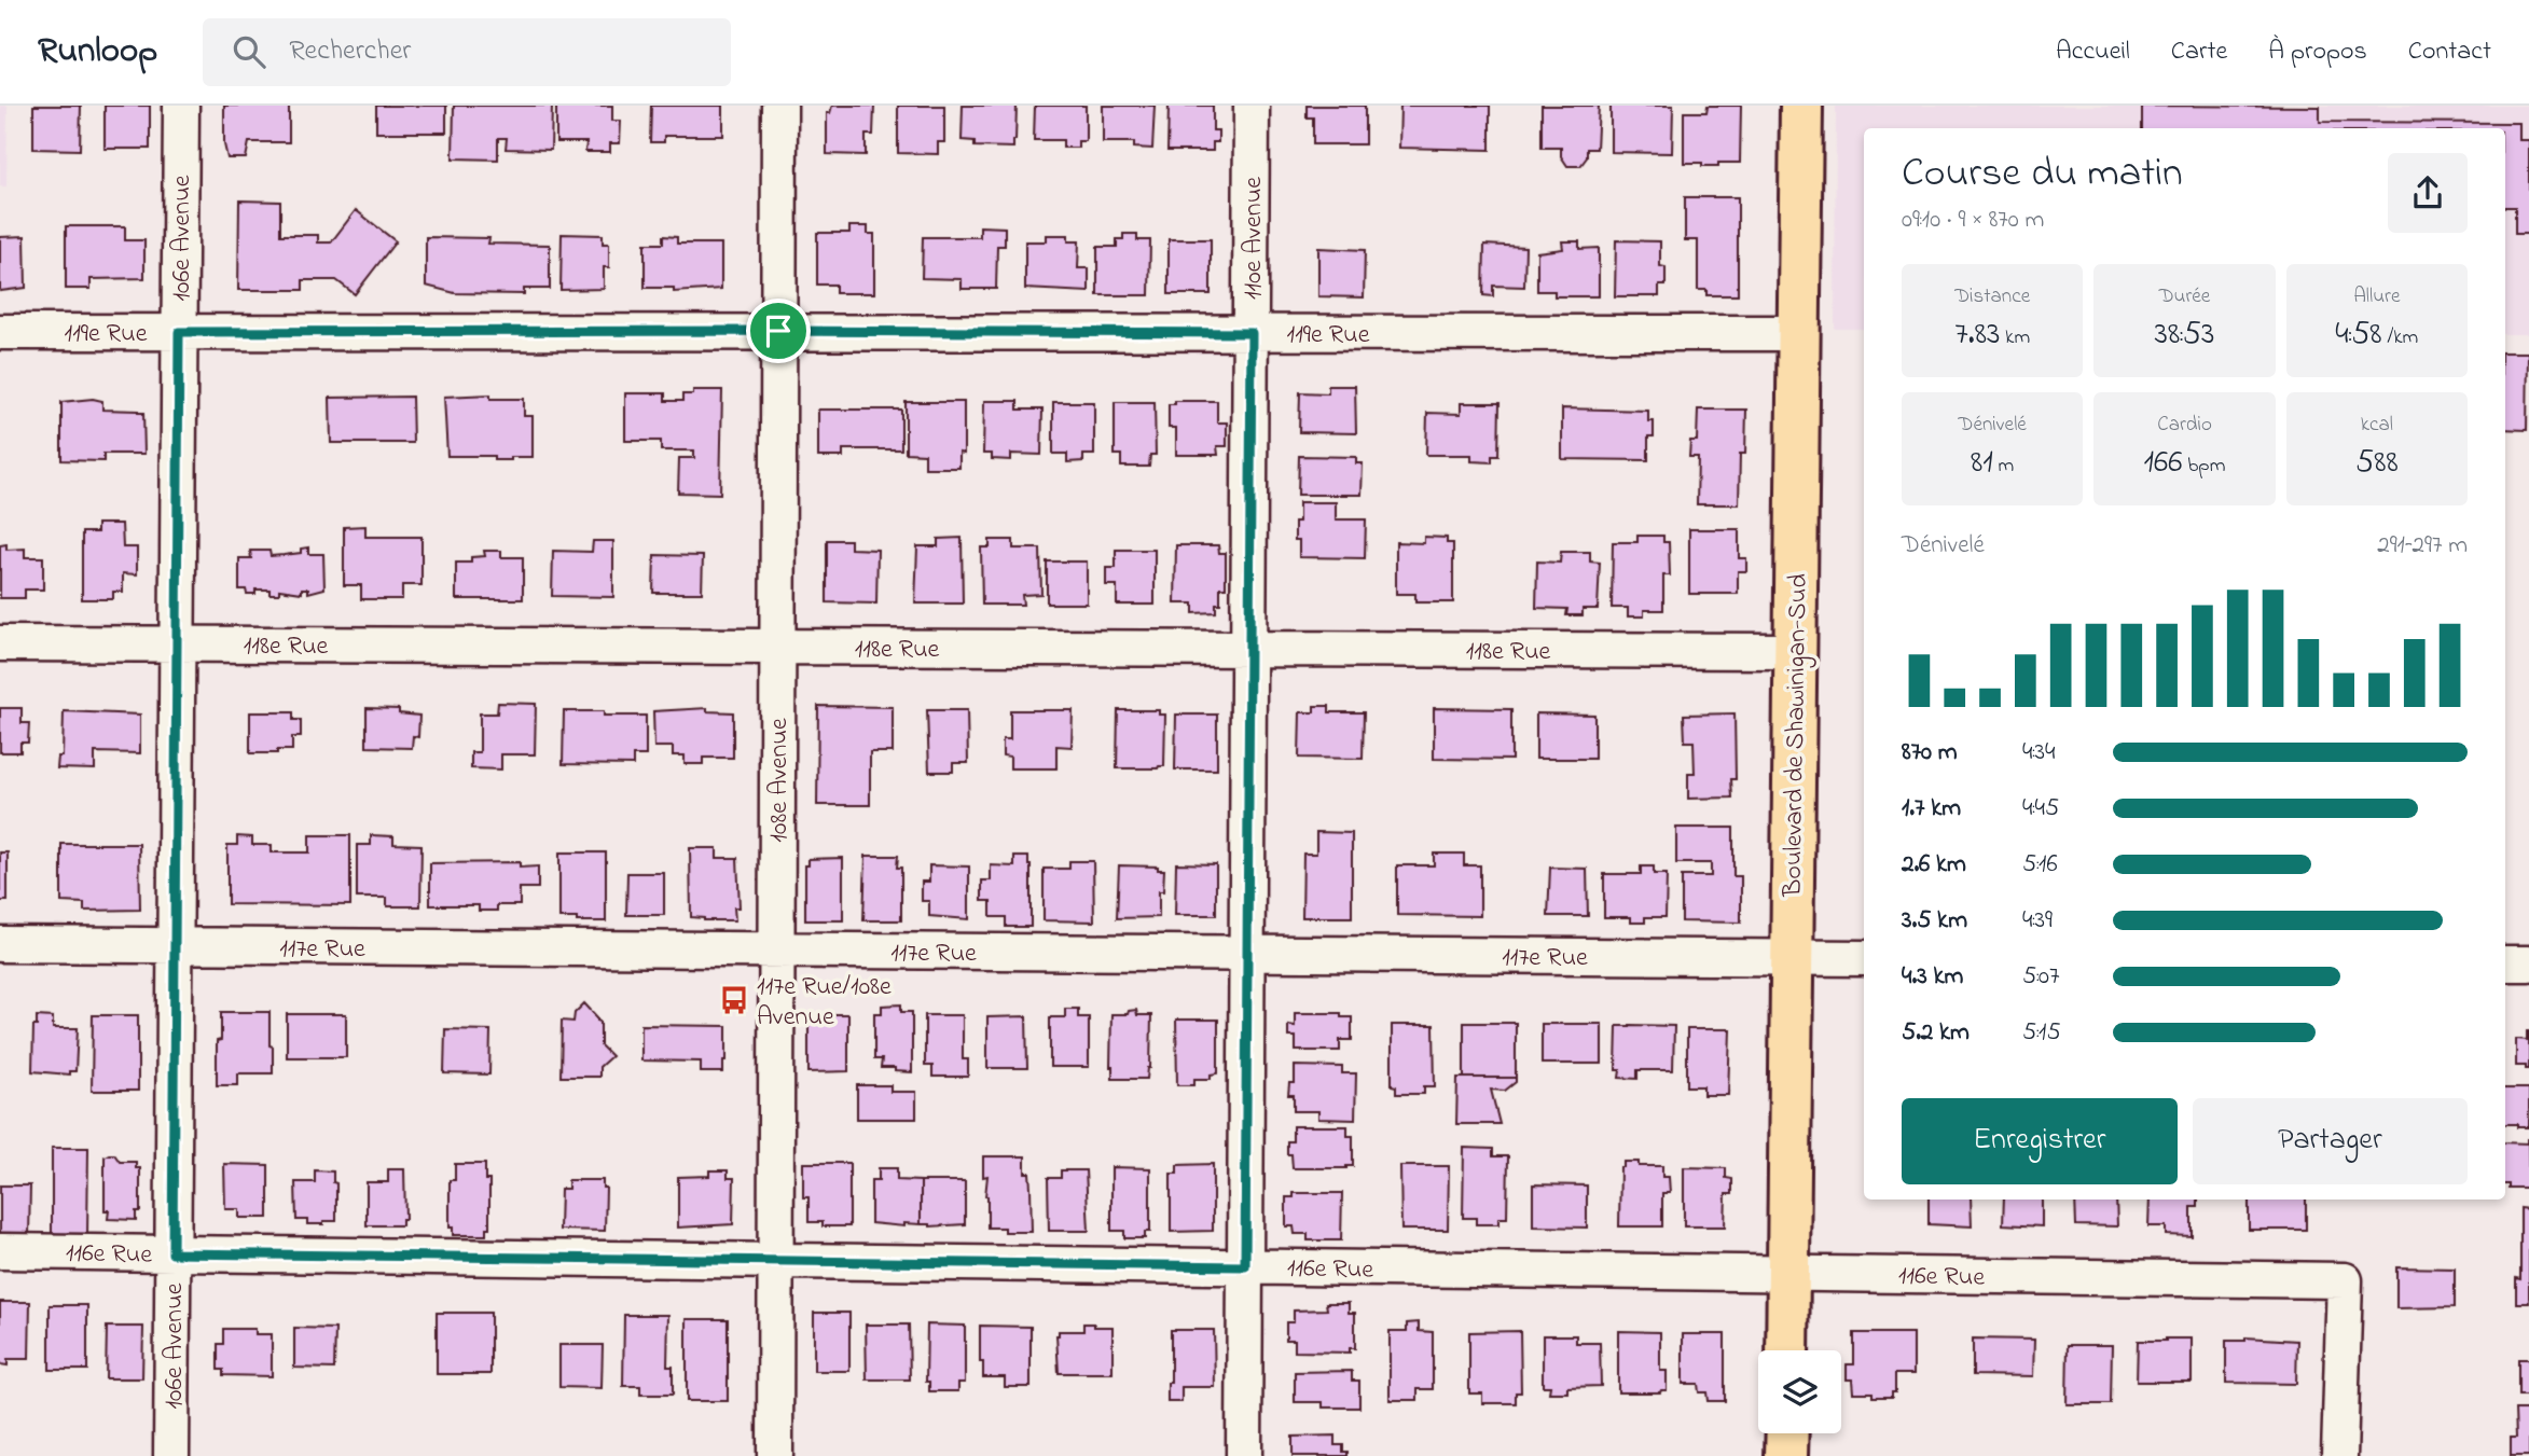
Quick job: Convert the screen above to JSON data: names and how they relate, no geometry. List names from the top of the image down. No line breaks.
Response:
{"streets":{"main road":["Boulevard de Shawinigan-Sud"],"street":["106e Avenue","110e Avenue","119e Rue","118e Rue","108e Avenue","117e Rue","116e Rue"]},"crossings":[["106e Avenue","119e Rue"],["106e Avenue","118e Rue"],["106e Avenue","117e Rue"],["106e Avenue","116e Rue"],["110e Avenue","119e Rue"],["110e Avenue","118e Rue"],["110e Avenue","117e Rue"],["110e Avenue","116e Rue"],["119e Rue","Boulevard de Shawinigan-Sud"],["119e Rue","108e Avenue"],["118e Rue","Boulevard de Shawinigan-Sud"],["118e Rue","108e Avenue"],["Boulevard de Shawinigan-Sud","117e Rue"],["Boulevard de Shawinigan-Sud","116e Rue"],["108e Avenue","117e Rue"],["108e Avenue","116e Rue"]],"places":{"bus stop":["117e Rue/108e Avenue"]},"page":{"header":"Runloop","search":"Rechercher","nav":["Accueil","Carte","À propos","Contact"],"heading":["Course du matin","09:10 · 9 × 870 m"],"stats":[["Distance","7.83 km"],["Durée","38:53"],["Allure","4:58 /km"],["Dénivelé","81 m"],["Cardio","166 bpm"],["kcal","588"]],"chart":["Dénivelé","291–297 m"],"list":[{"name":"870 m","note":"4:34"},{"name":"1.7 km","note":"4:45"},{"name":"2.6 km","note":"5:16"},{"name":"3.5 km","note":"4:39"},{"name":"4.3 km","note":"5:07"},{"name":"5.2 km","note":"5:15"}],"buttons":["Enregistrer","Partager"]}}
